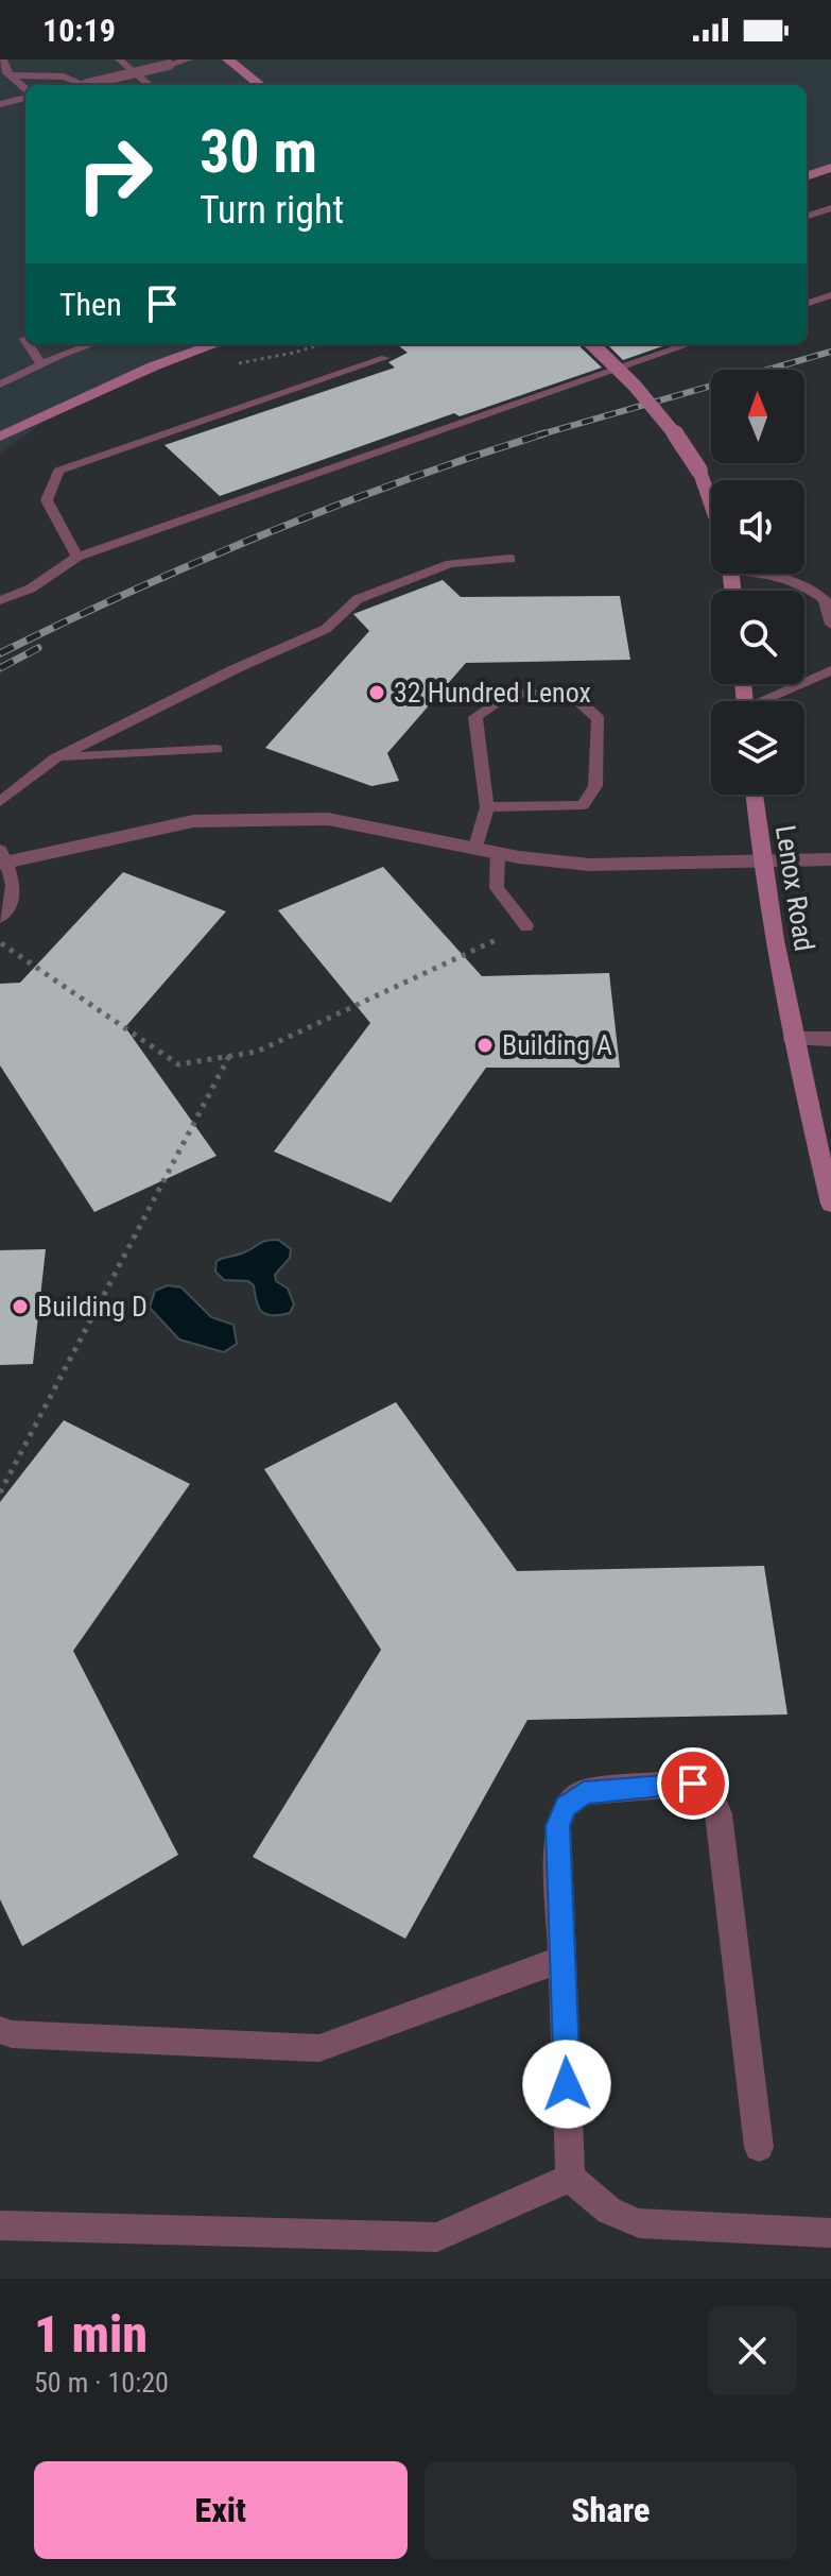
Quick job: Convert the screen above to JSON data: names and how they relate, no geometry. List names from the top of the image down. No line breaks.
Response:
{"streets":{"street":["Lenox Road"]},"places":["32 Hundred Lenox","Building A","Building D"],"north":"top","page":{"status":"10:19","turn":["30 m","Turn right"],"then":"Then","heading":["1 min","50 m · 10:20"],"buttons":["Exit","Share"]}}
